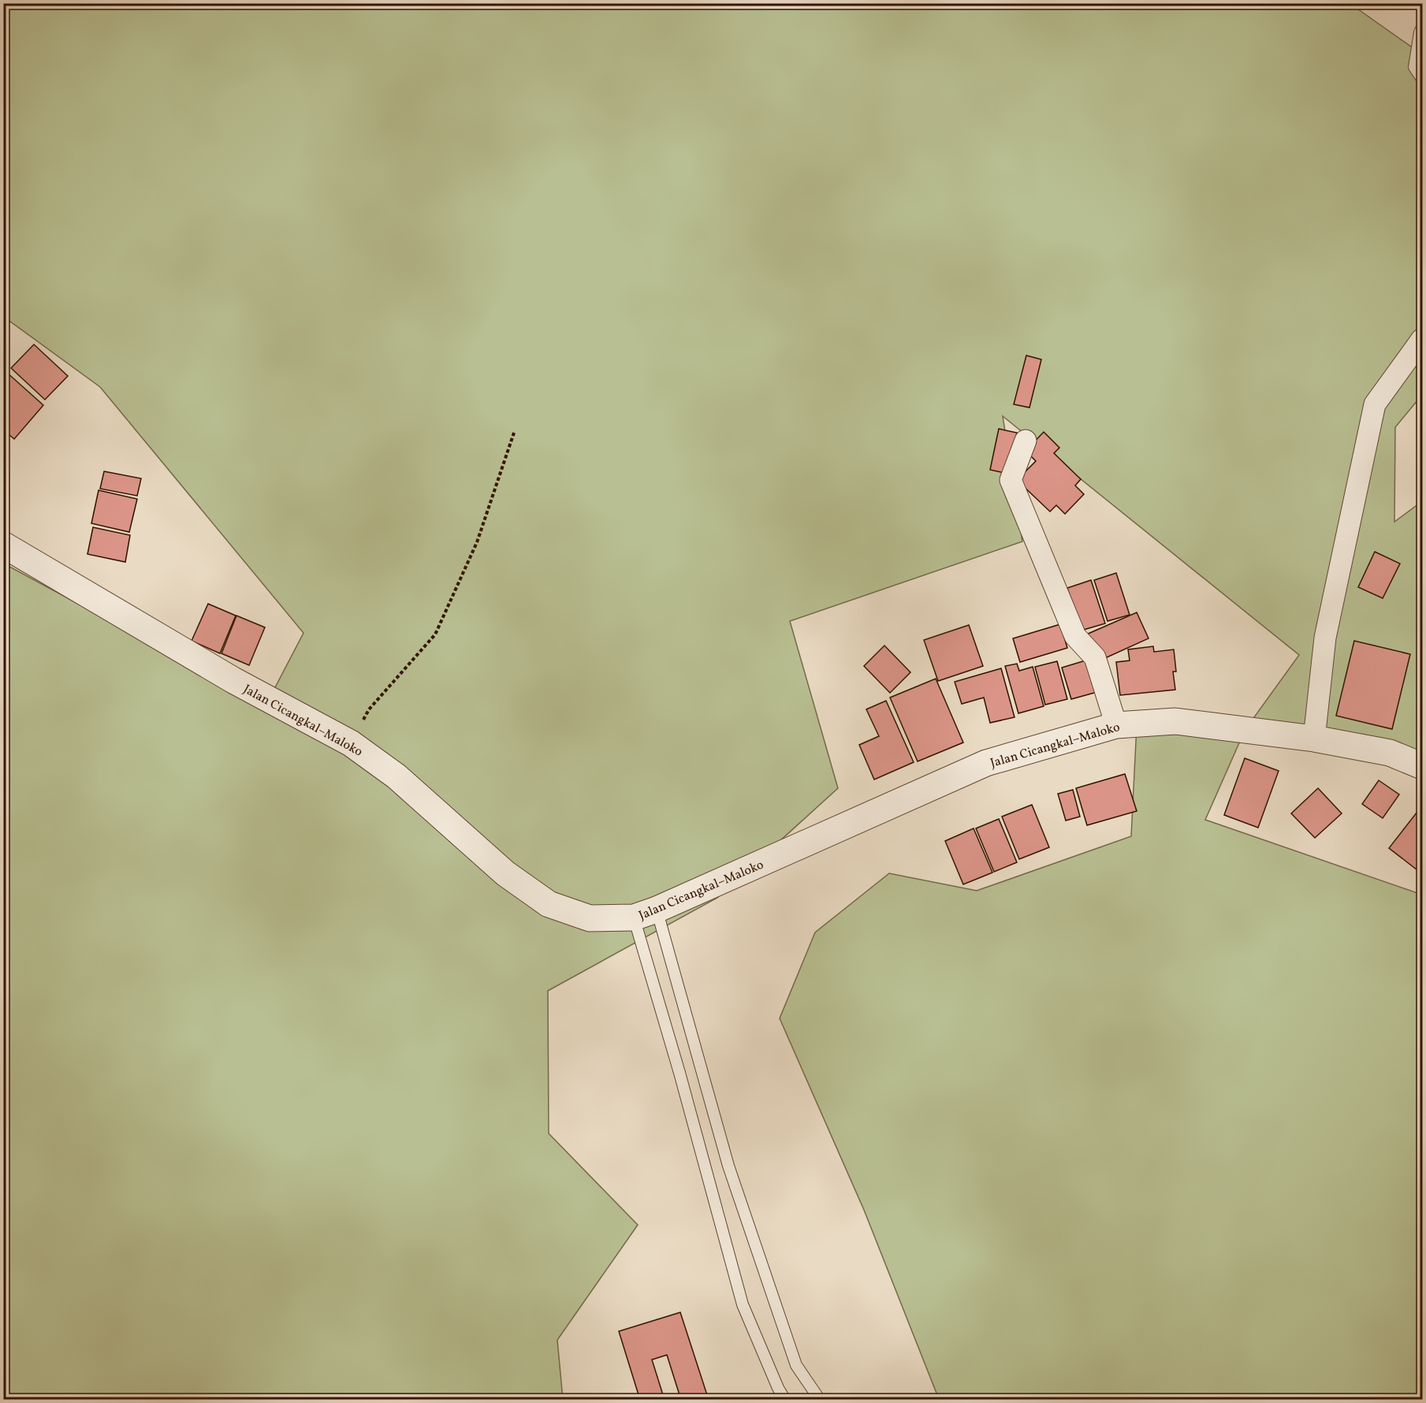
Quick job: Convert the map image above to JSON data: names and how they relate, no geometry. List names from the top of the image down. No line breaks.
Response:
{"streets":{"street":["Jalan Cicangkal–Maloko"]}}
